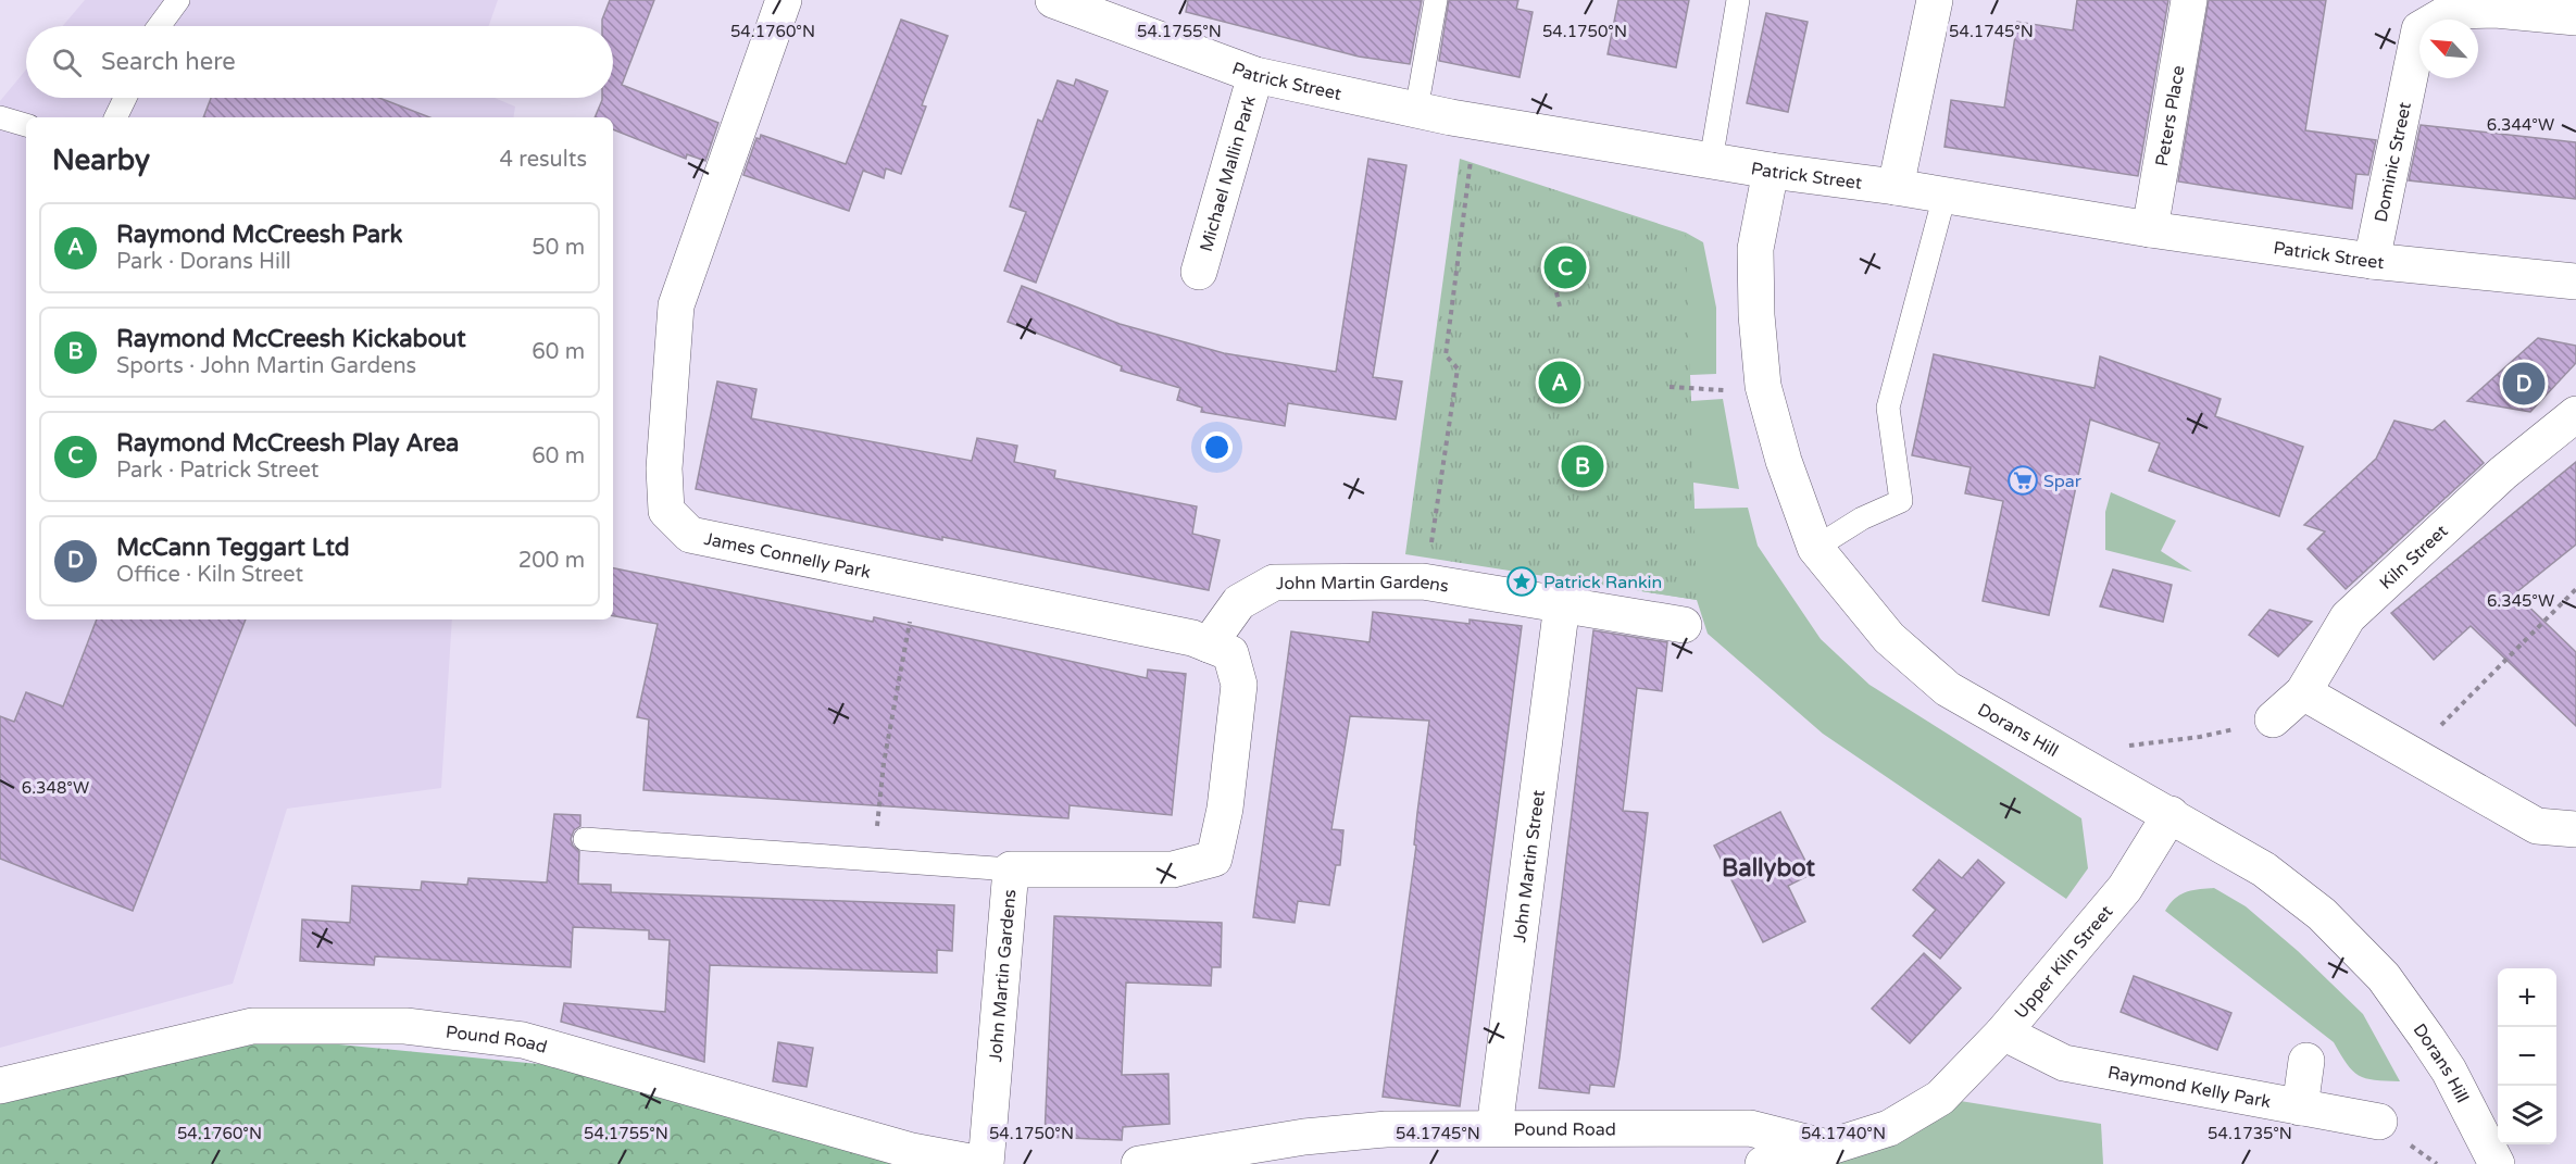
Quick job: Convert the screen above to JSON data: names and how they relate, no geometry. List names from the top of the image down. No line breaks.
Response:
{"streets":{"street":["Patrick Street","Peters Place","Dominic Street","Michael Mallin Park","James Connelly Park","Kiln Street","John Martin Gardens","Dorans Hill","John Martin Street","Upper Kiln Street","Pound Road","Raymond Kelly Park"]},"crossings":[["Patrick Street","Peters Place"],["Patrick Street","Dominic Street"],["Patrick Street","Michael Mallin Park"],["Patrick Street","Dorans Hill"],["James Connelly Park","John Martin Gardens"],["John Martin Gardens","John Martin Street"],["John Martin Gardens","Pound Road"],["Dorans Hill","Upper Kiln Street"],["John Martin Street","Pound Road"],["Upper Kiln Street","Pound Road"],["Upper Kiln Street","Raymond Kelly Park"]],"districts":["Ballybot"],"places":{"supermarket":["Spar"],"place":["Patrick Rankin"]},"north":"top left","page":{"search":"Search here","heading":["Nearby","4 results"],"list":[{"mark":"A","name":"Raymond McCreesh Park","note":"Park · Dorans Hill","value":"50 m"},{"mark":"B","name":"Raymond McCreesh Kickabout","note":"Sports · John Martin Gardens","value":"60 m"},{"mark":"C","name":"Raymond McCreesh Play Area","note":"Park · Patrick Street","value":"60 m"},{"mark":"D","name":"McCann Teggart Ltd","note":"Office · Kiln Street","value":"200 m"}],"pins":["C","A","D","B"],"map_buttons":["+","−"]},"coordinates":["54.1760°N","54.1755°N","54.1750°N","54.1745°N","6.344°W","6.345°W","6.348°W","54.1740°N","54.1735°N"]}
